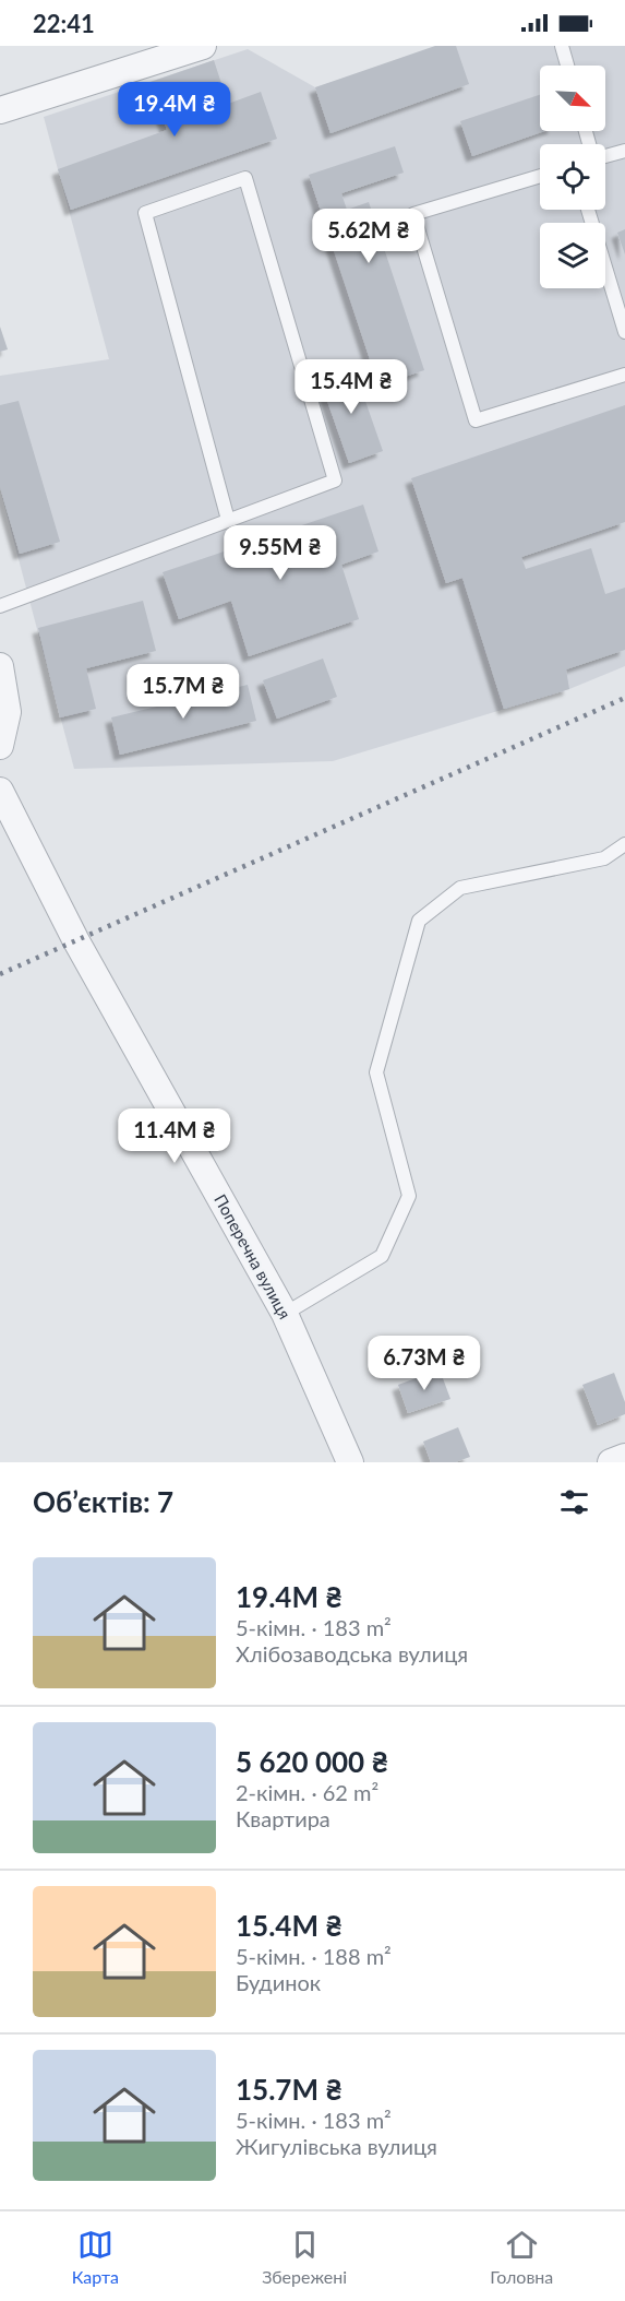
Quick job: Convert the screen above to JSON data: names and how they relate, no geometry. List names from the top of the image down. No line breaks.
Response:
{"streets":{"street":["Поперечна вулиця"]},"north":"bottom right","page":{"status":"22:41","price":["19.4M ₴","5.62M ₴","15.4M ₴","9.55M ₴","15.7M ₴","11.4M ₴","6.73M ₴"],"heading":"Об’єктів: 7","list":[{"name":"19.4M ₴","note":"5-кімн. · 183 m² · Хлібозаводська вулиця"},{"name":"5 620 000 ₴","note":"2-кімн. · 62 m² · Квартира"},{"name":"15.4M ₴","note":"5-кімн. · 188 m² · Будинок"},{"name":"15.7M ₴","note":"5-кімн. · 183 m² · Жигулівська вулиця"}],"tabs":["Карта","Збережені","Головна"]}}
